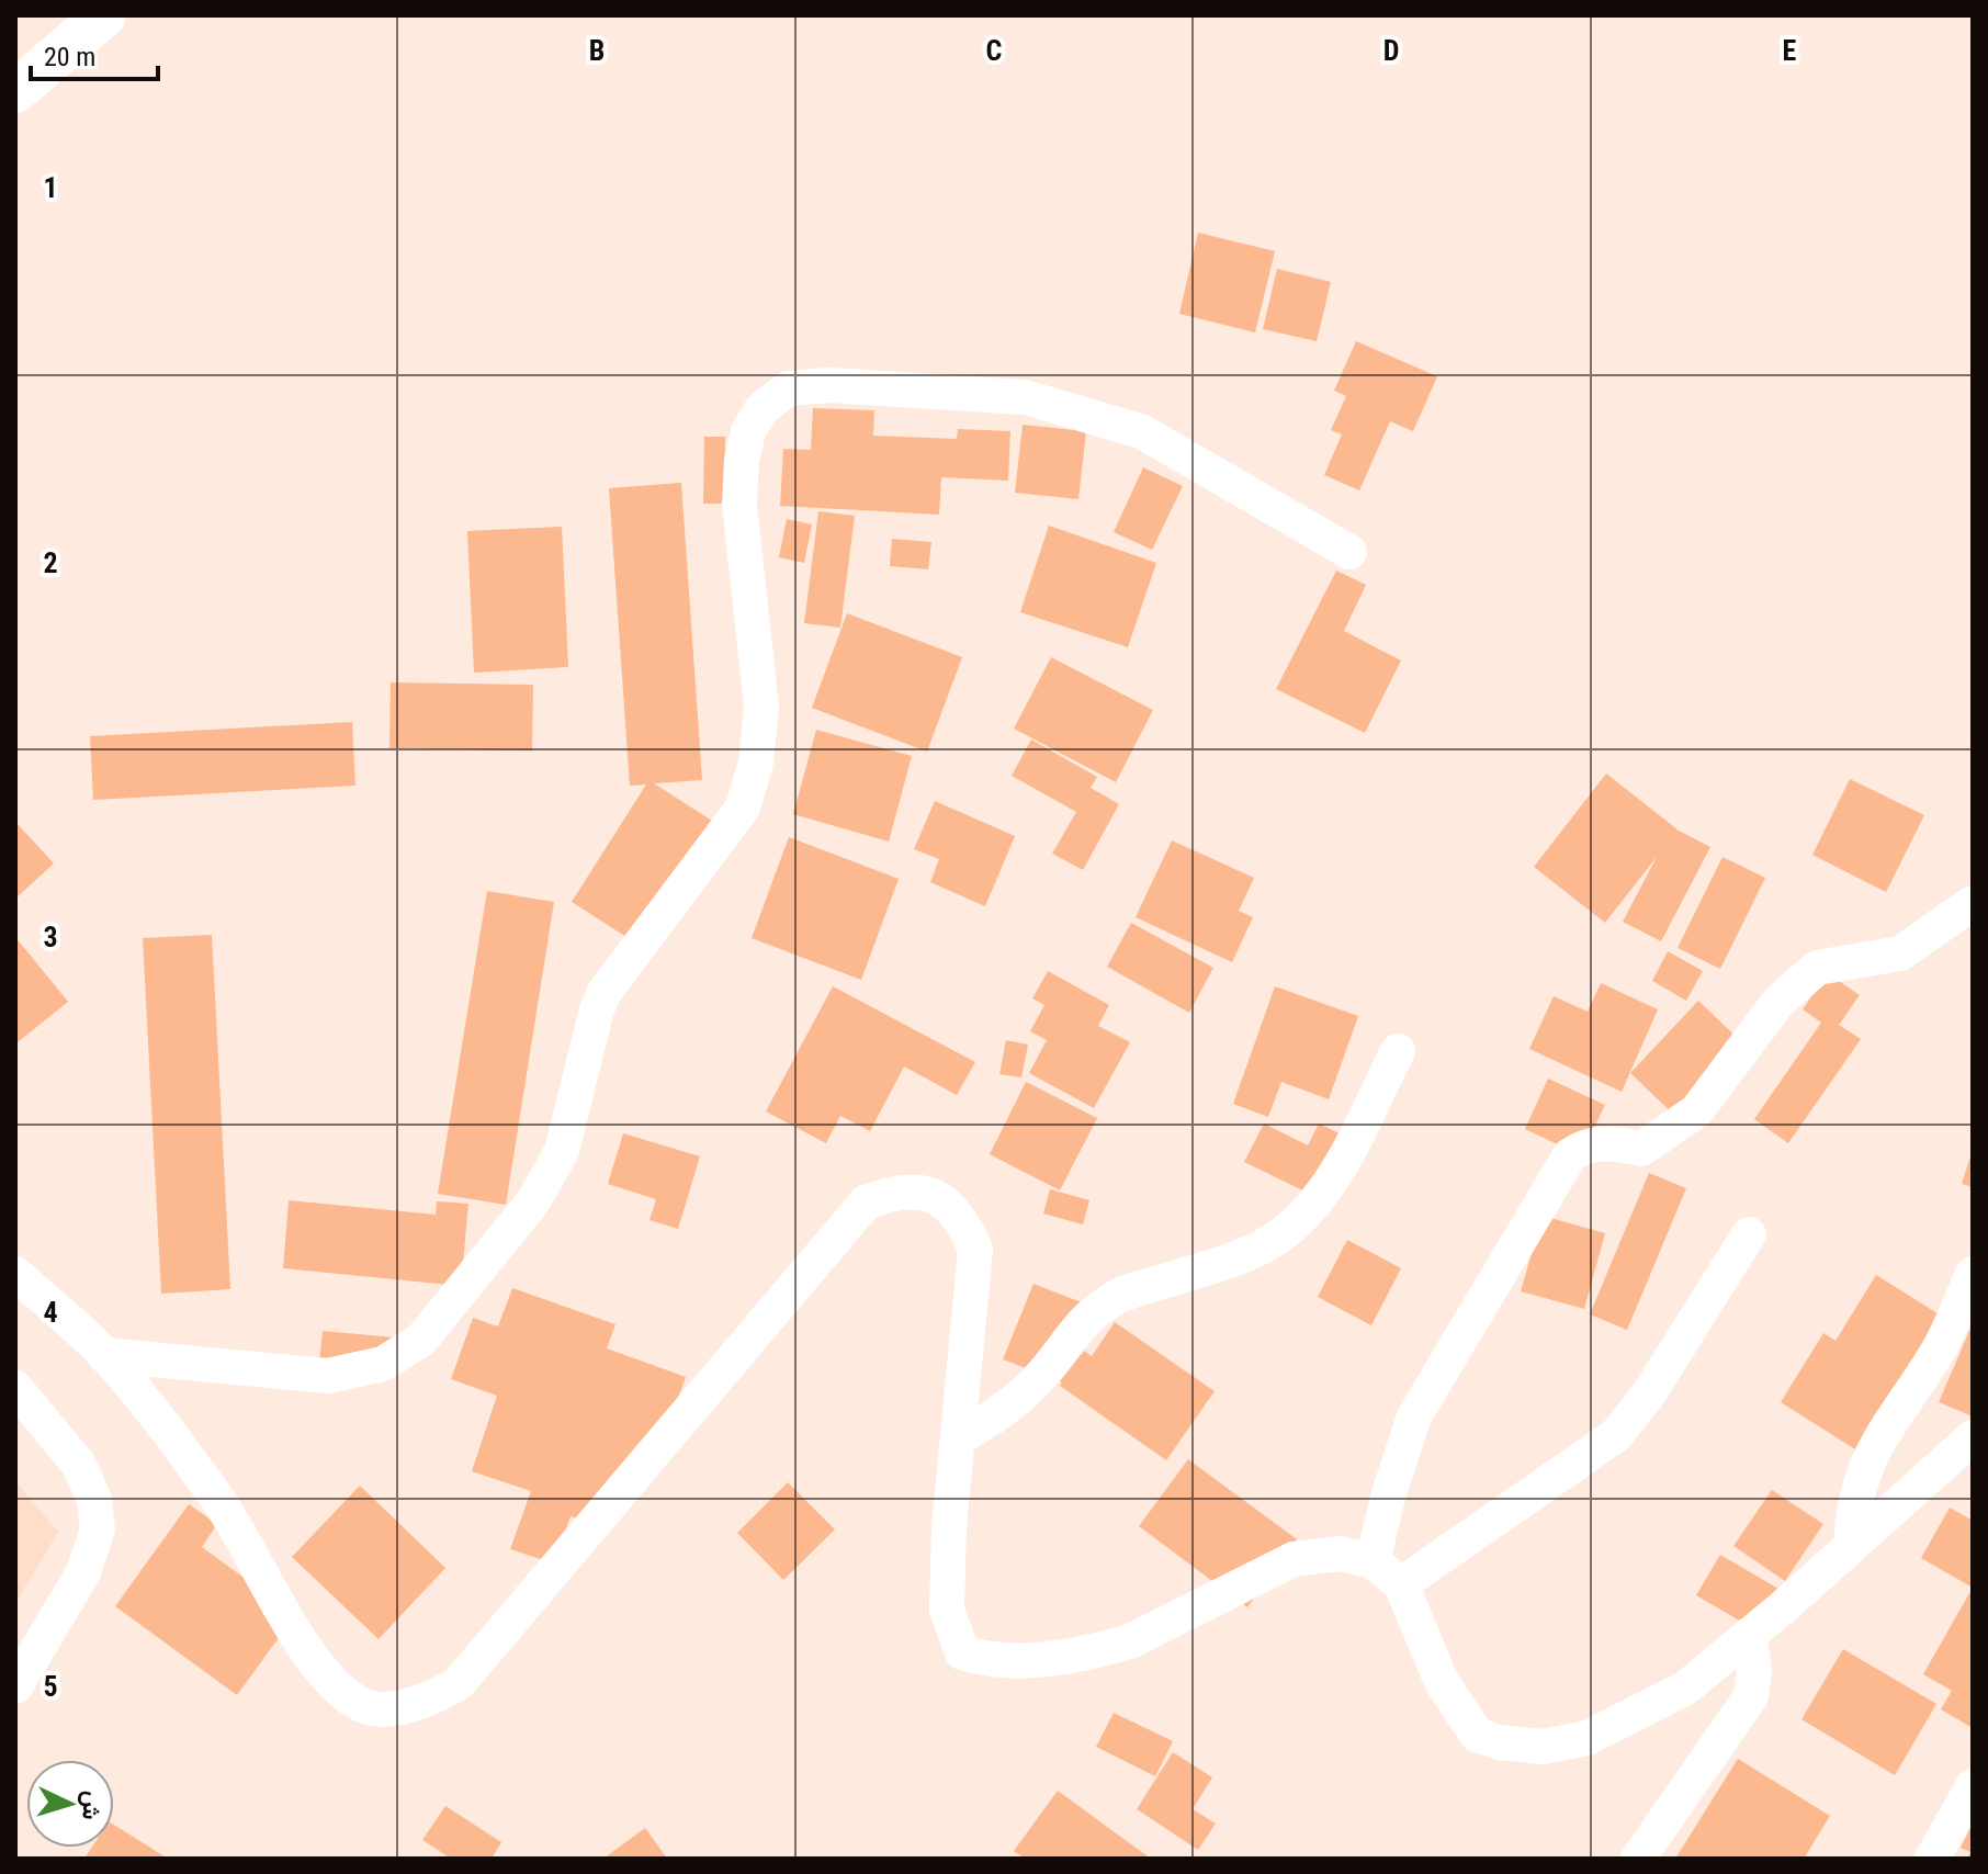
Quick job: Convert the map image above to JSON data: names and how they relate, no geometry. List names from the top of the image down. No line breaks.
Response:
{"scale_bar":"20 m","north":"right","grid":{"columns":["B","C","D","E"],"rows":["1","2","3","4","5"]}}
